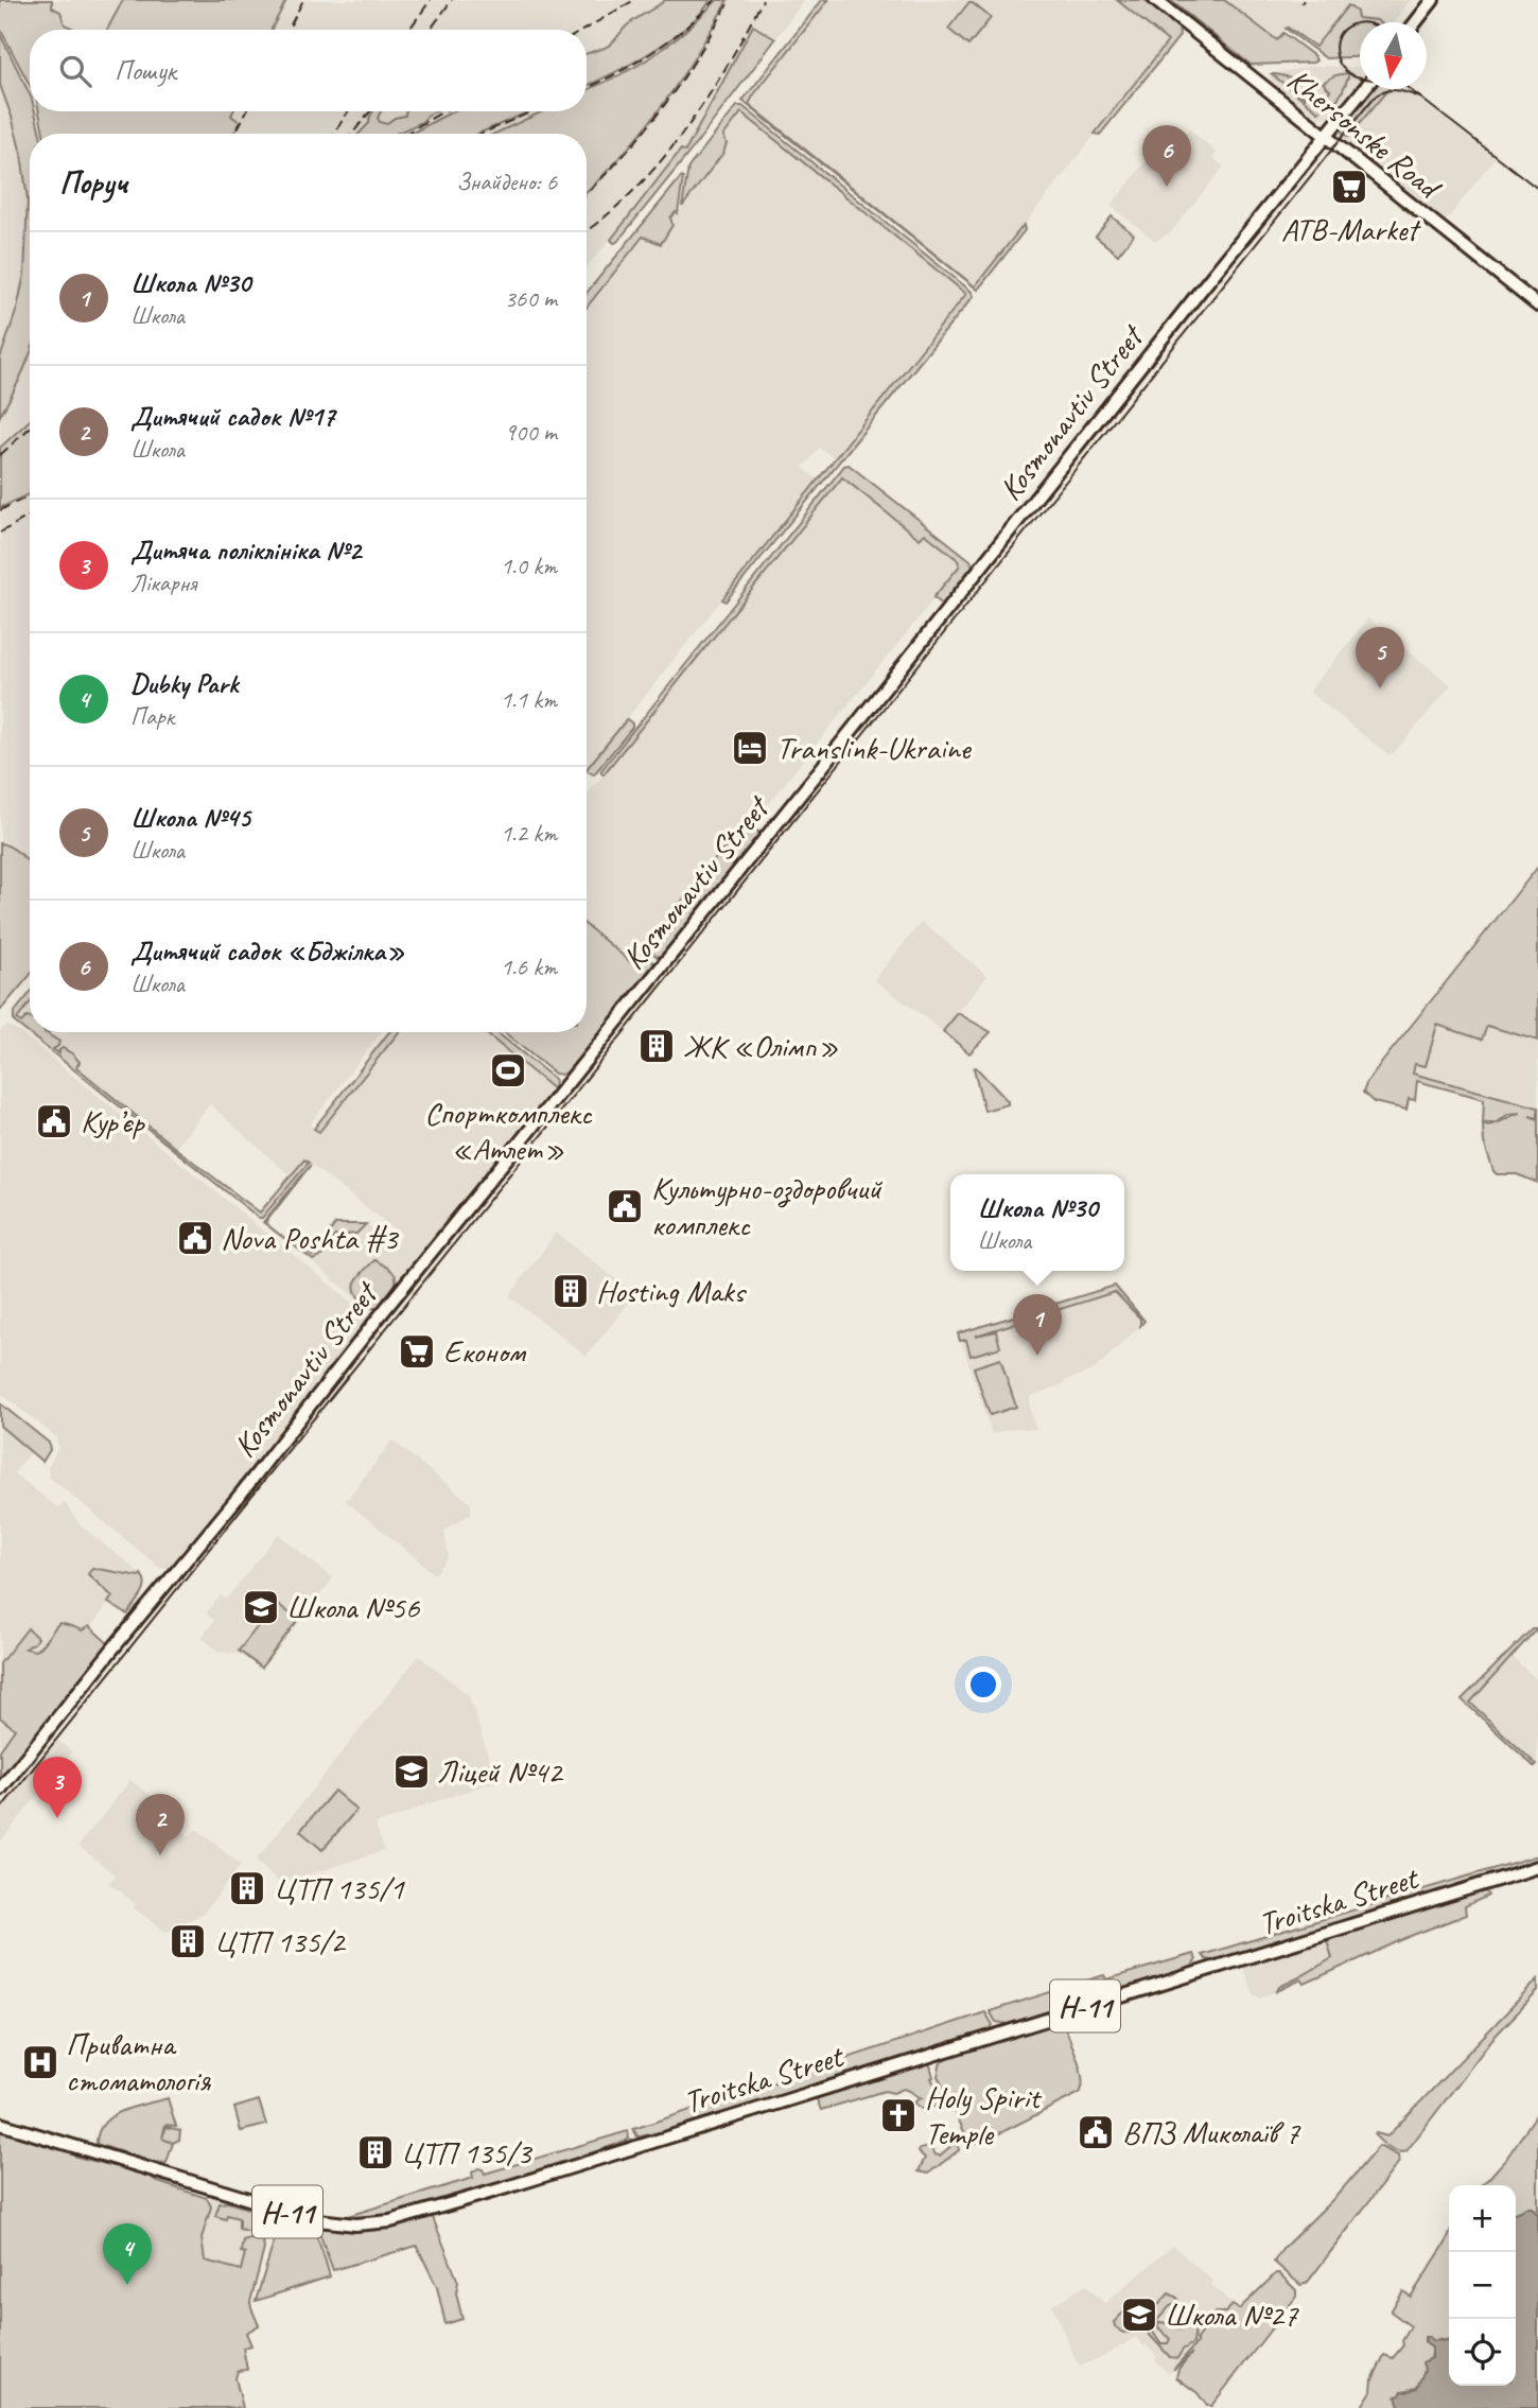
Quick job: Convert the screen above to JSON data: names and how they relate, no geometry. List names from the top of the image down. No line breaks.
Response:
{"streets":{"main road":["Khersonske Road","Kosmonavtiv Street","Troitska Street","Н-11"]},"crossings":[["Khersonske Road","Kosmonavtiv Street"]],"places":{"supermarket":["ATB-Market","Економ"],"hotel":["Translink-Ukraine"],"building":["ЖК «Олімп»","Hosting Maks","ЦТП 135/1","ЦТП 135/2","ЦТП 135/3"],"sports":["Спорткомплекс «Атлет»"],"public building":["Кур’єр","Культурно-оздоровчий комплекс","Nova Poshta #3","ВПЗ Миколаїв 7"],"school or university":["Школа №56","Ліцей №42","Школа №27"],"hospital":["Приватна стоматологія"],"church":["Holy Spirit Temple"]},"north":"bottom","page":{"search":"Пошук","pins":["6","5","1","3","2","4"],"heading":["Поруч","Знайдено: 6"],"list":[{"mark":"1","name":"Школа №30","note":"Школа","value":"360 m"},{"mark":"2","name":"Дитячий садок №17","note":"Школа","value":"900 m"},{"mark":"3","name":"Дитяча поліклініка №2","note":"Лікарня","value":"1.0 km"},{"mark":"4","name":"Dubky Park","note":"Парк","value":"1.1 km"},{"mark":"5","name":"Школа №45","note":"Школа","value":"1.2 km"},{"mark":"6","name":"Дитячий садок «Бджілка»","note":"Школа","value":"1.6 km"}],"popup":["Школа №30","Школа"],"map_buttons":["+","−"]}}
